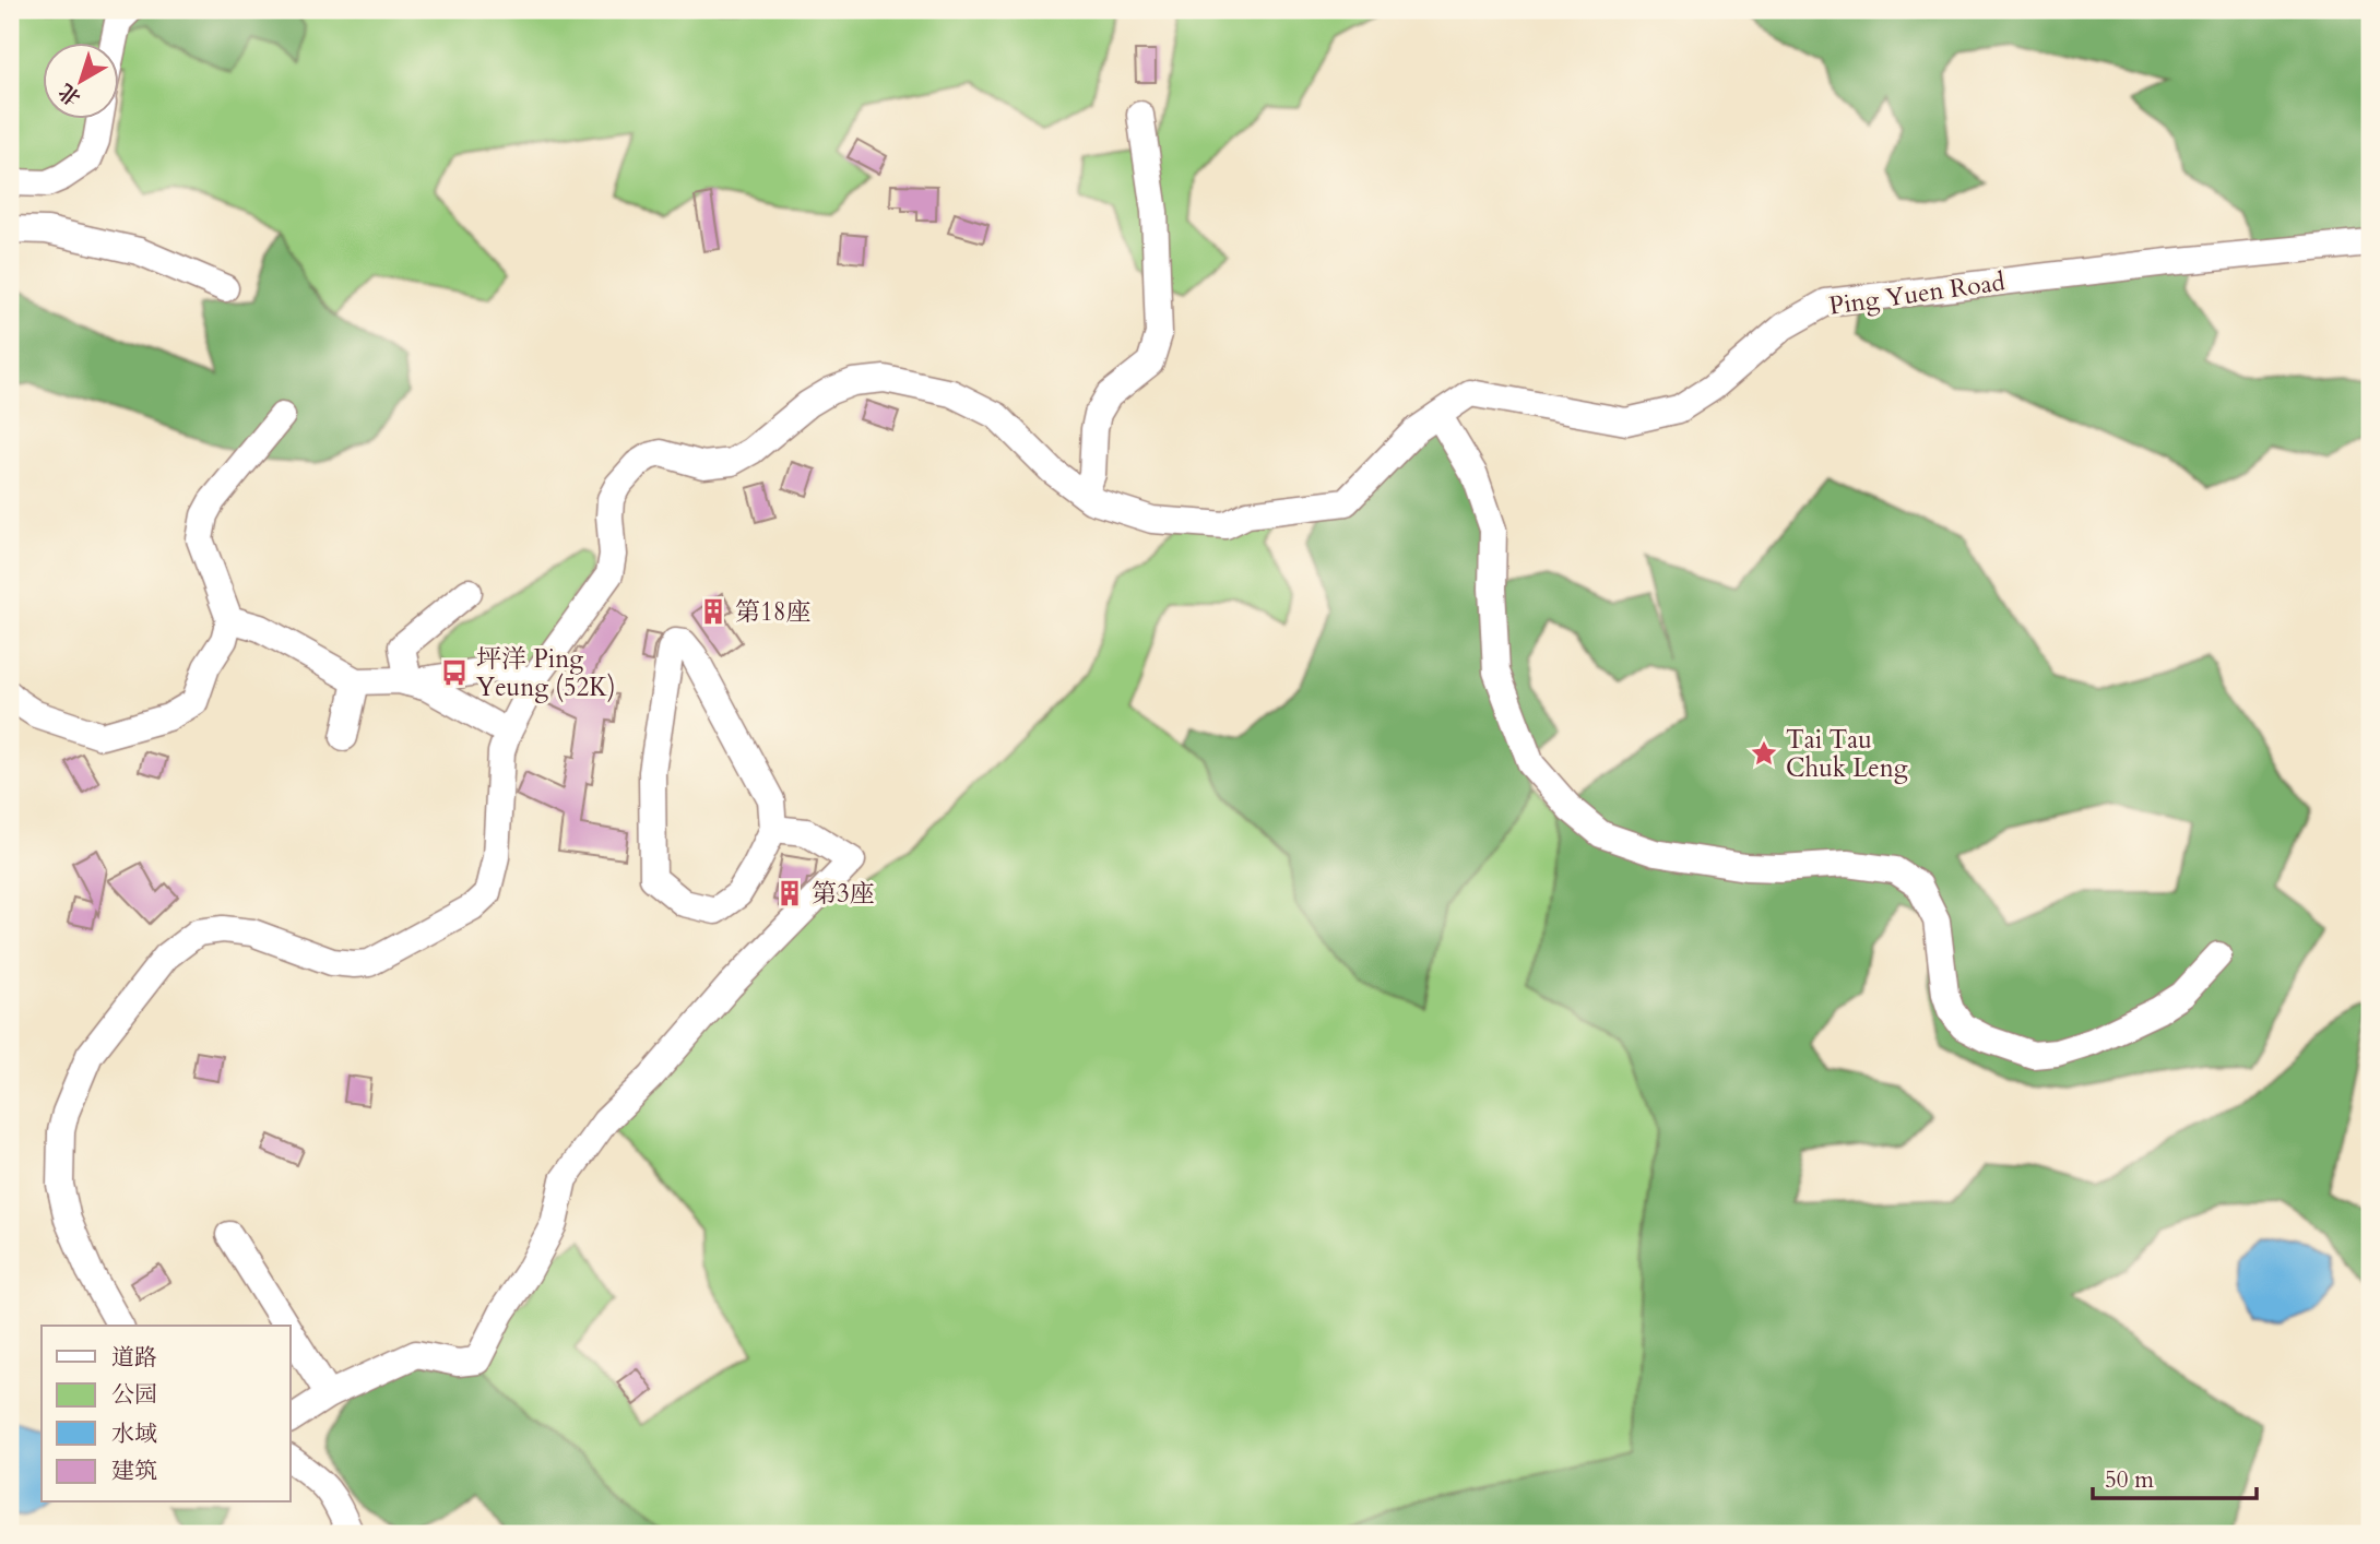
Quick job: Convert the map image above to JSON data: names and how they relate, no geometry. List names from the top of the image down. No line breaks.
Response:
{"streets":{"street":["Ping Yuen Road"]},"places":{"building":["第18座","第3座"],"bus stop":["坪洋 Ping Yeung (52K)"],"place":["Tai Tau Chuk Leng"]},"legend":["道路","公园","水域","建筑"],"scale_bar":"50 m","north":"bottom left"}
